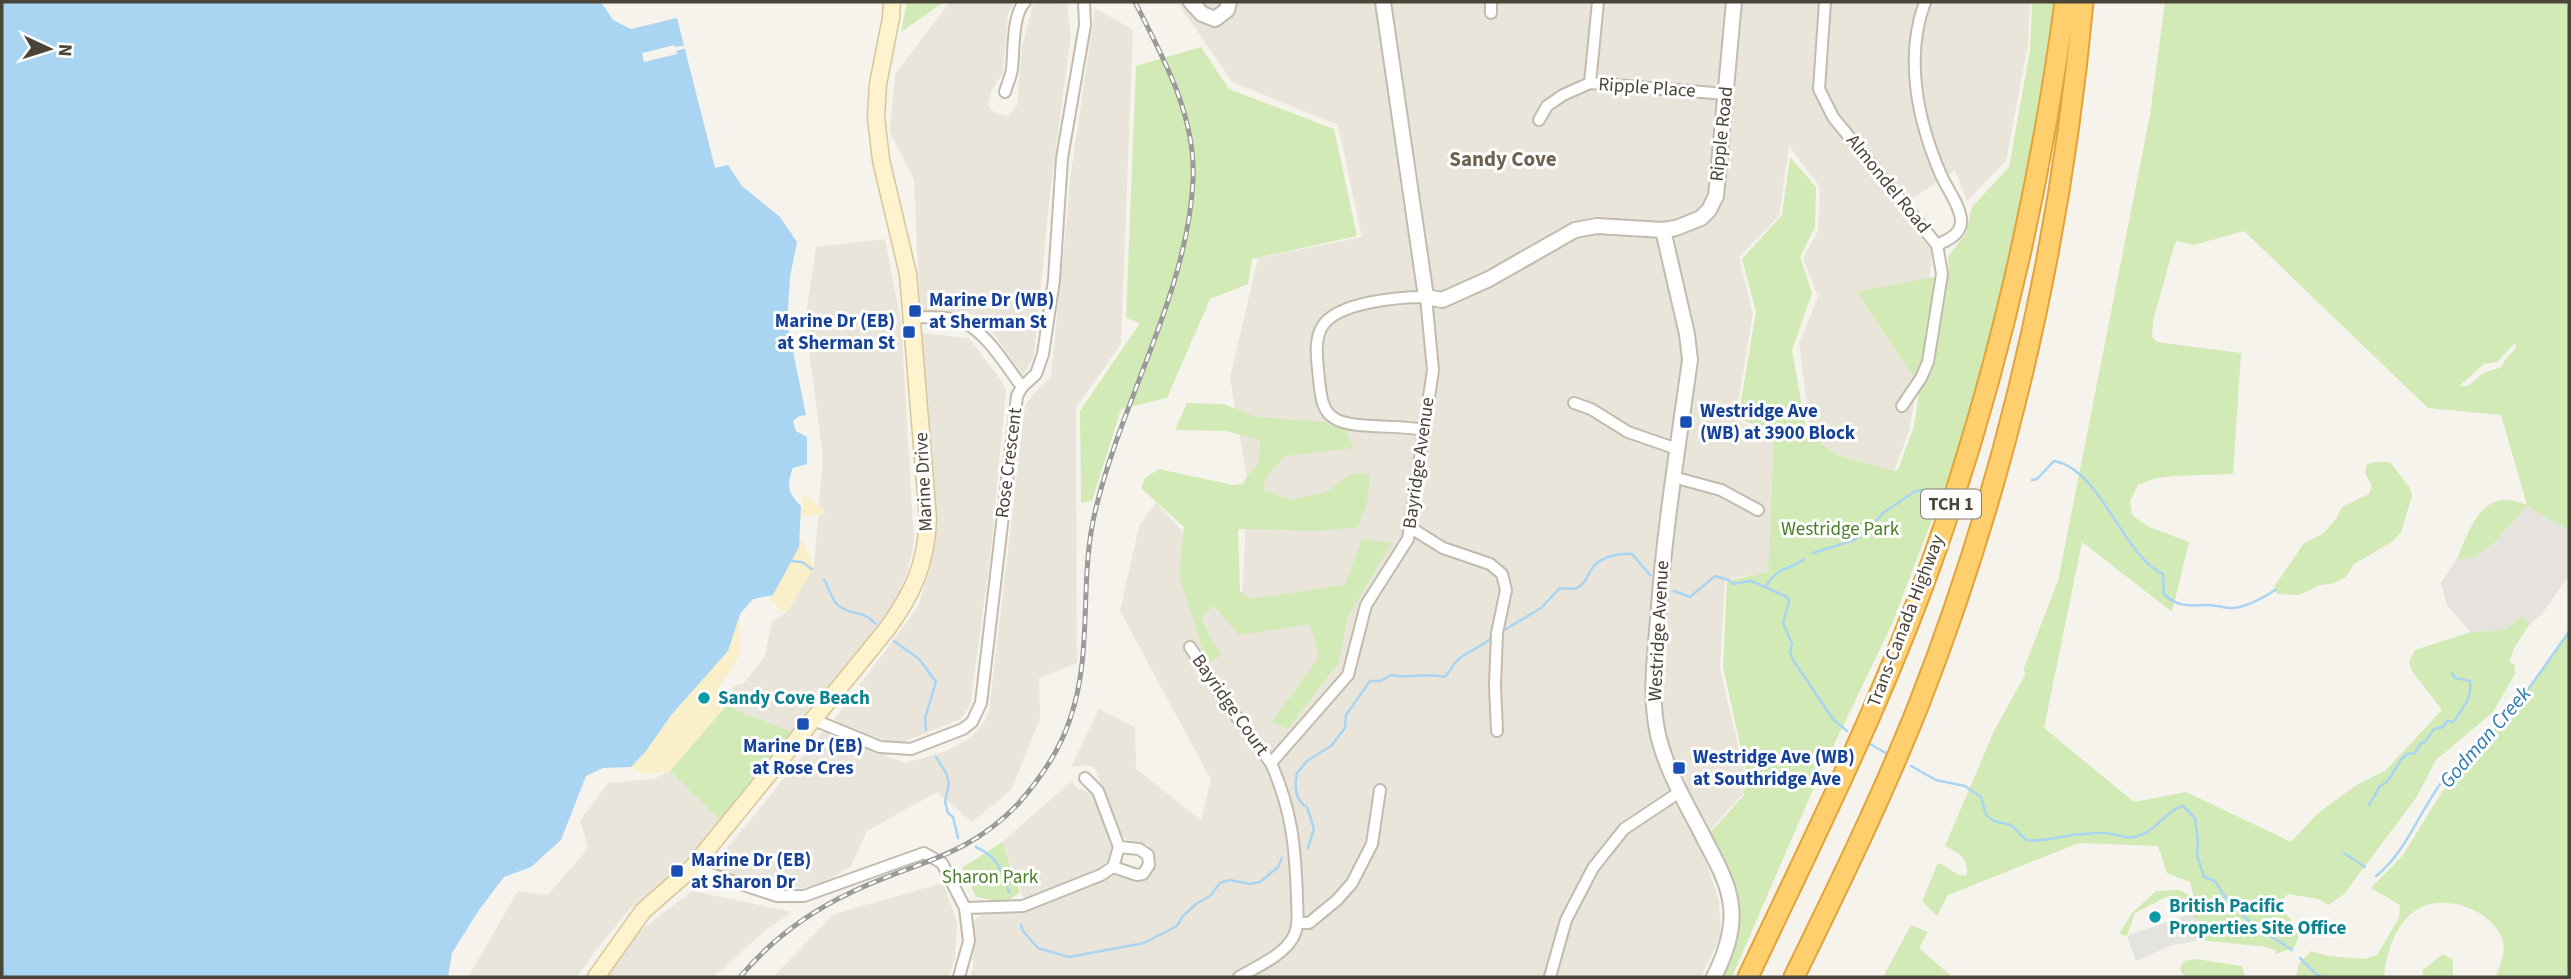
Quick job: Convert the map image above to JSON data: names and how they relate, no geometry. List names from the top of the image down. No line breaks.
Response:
{"streets":{"highway":["TCH 1","Trans-Canada Highway"],"main road":["Marine Drive"],"street":["Ripple Place","Ripple Road","Almondel Road","Rose Crescent","Bayridge Avenue","Westridge Avenue","Bayridge Court"]},"crossings":[["Ripple Place","Ripple Road"],["Ripple Road","Bayridge Avenue"],["Ripple Road","Westridge Avenue"],["Rose Crescent","Marine Drive"],["Bayridge Avenue","Bayridge Court"]],"districts":["Sandy Cove"],"water":["Godman Creek"],"parks":["Westridge Park","Sharon Park"],"places":{"transit":["Marine Dr (WB) at Sherman St","Marine Dr (EB) at Sherman St","Westridge Ave (WB) at 3900 Block","Marine Dr (EB) at Rose Cres","Westridge Ave (WB) at Southridge Ave","Marine Dr (EB) at Sharon Dr"],"other":["Sandy Cove Beach","British Pacific Properties Site Office"]},"north":"right"}
